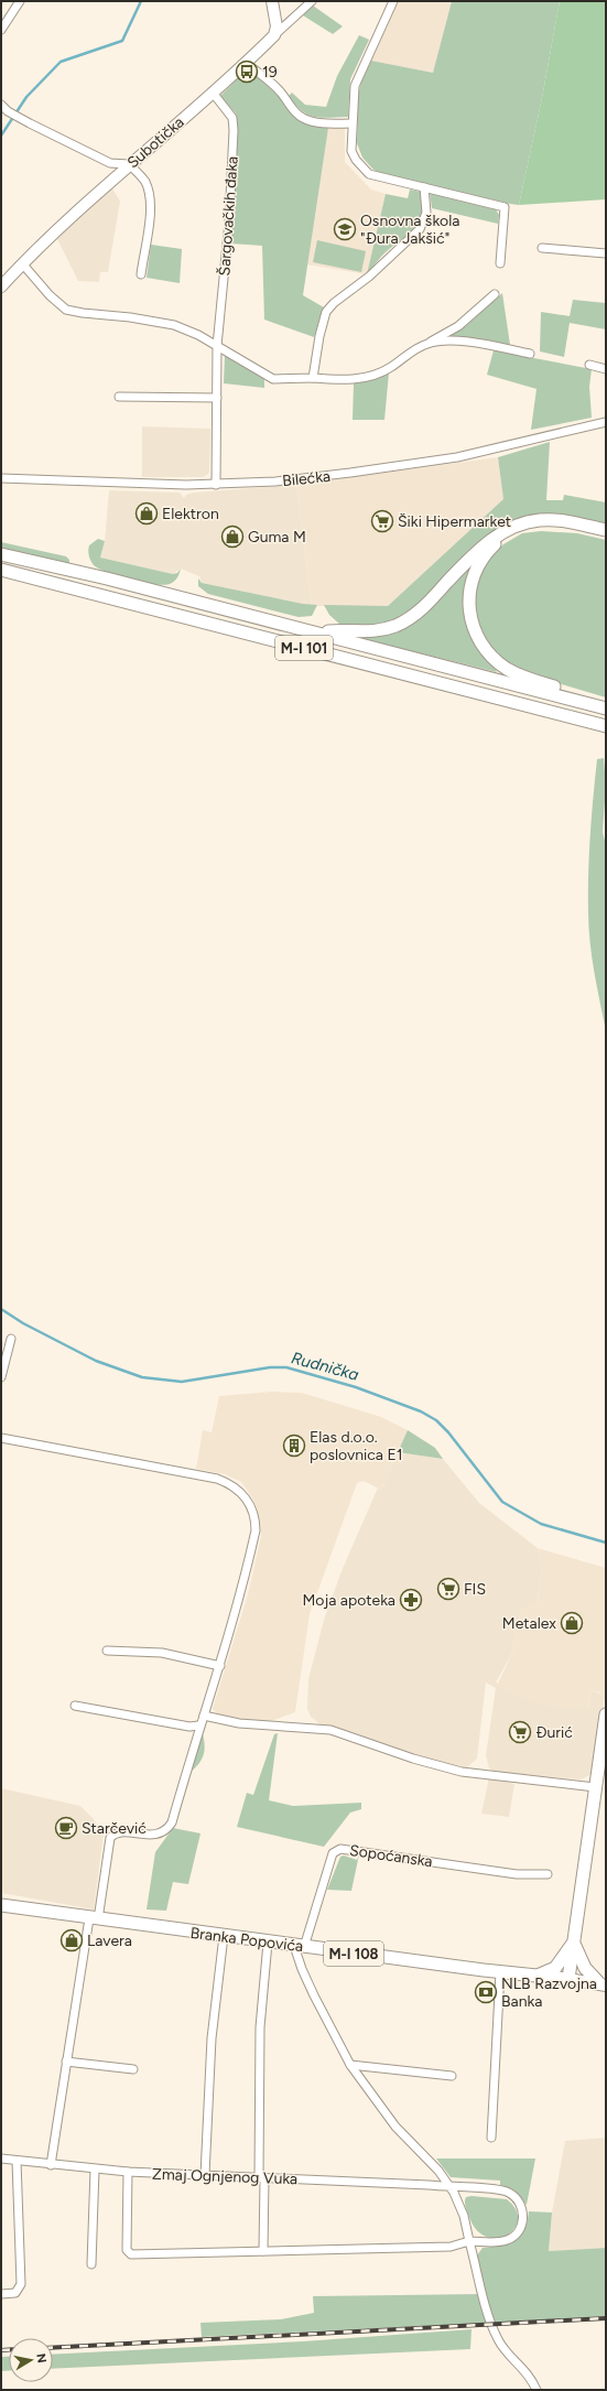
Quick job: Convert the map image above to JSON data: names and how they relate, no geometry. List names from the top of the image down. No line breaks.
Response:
{"streets":{"main road":["M-I 101","Branka Popovića","M-I 108"],"street":["Subotička","Šargovačkih đaka","Bilećka","Sopoćanska","Zmaj Ognjenog Vuka"]},"crossings":[["Subotička","Šargovačkih đaka"],["Šargovačkih đaka","Bilećka"],["Sopoćanska","Branka Popovića"]],"water":["Rudnička"],"places":{"bus stop":["19"],"school or university":["Osnovna škola \"Đura Jakšić\""],"shop":["Elektron","Guma M","Metalex","Lavera"],"supermarket":["Šiki Hipermarket","FIS","Đurić"],"building":["Elas d.o.o. poslovnica E1"],"pharmacy":["Moja apoteka"],"cafe":["Starčević"],"bank":["NLB Razvojna Banka"]},"north":"right"}
